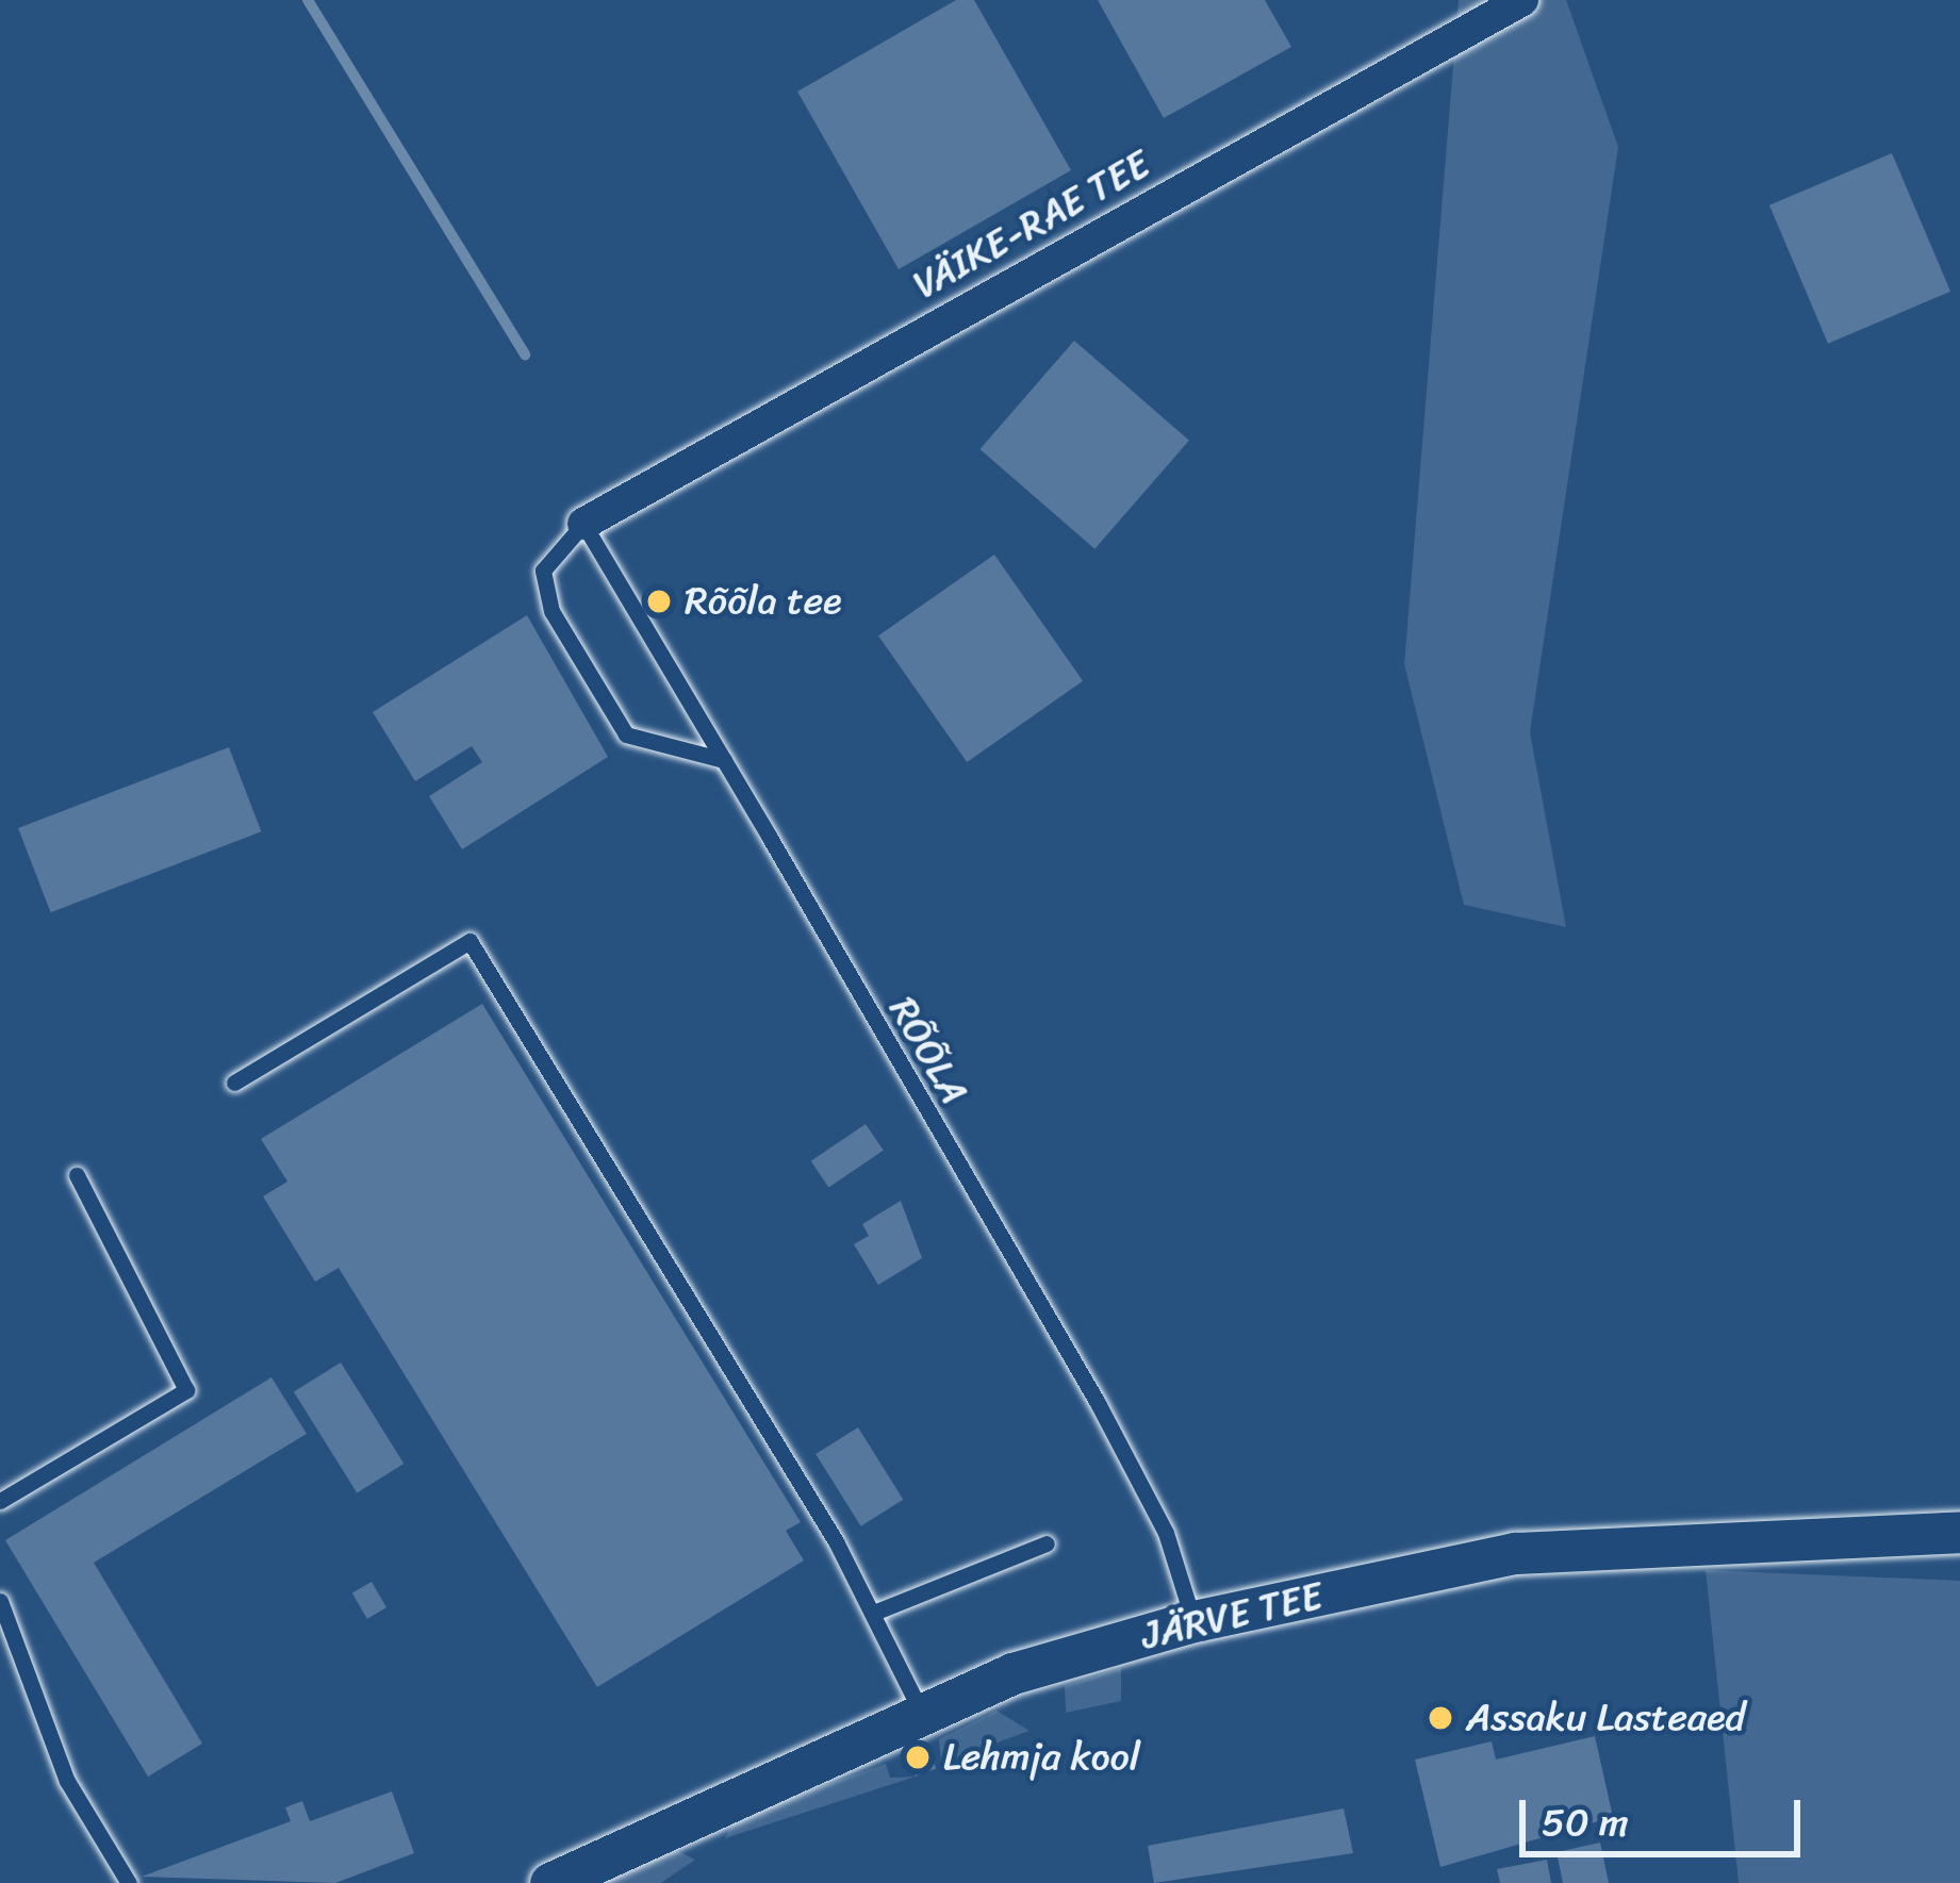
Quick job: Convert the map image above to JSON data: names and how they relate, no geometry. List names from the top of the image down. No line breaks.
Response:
{"streets":{"street":["VÄIKE-RAE TEE","JÄRVE TEE"],"lane":["RÕÕLA"]},"crossings":[["VÄIKE-RAE TEE","RÕÕLA"],["RÕÕLA","JÄRVE TEE"]],"places":["Rõõla tee","Assaku Lasteaed","Lehmja kool"],"scale_bar":"50 m"}
